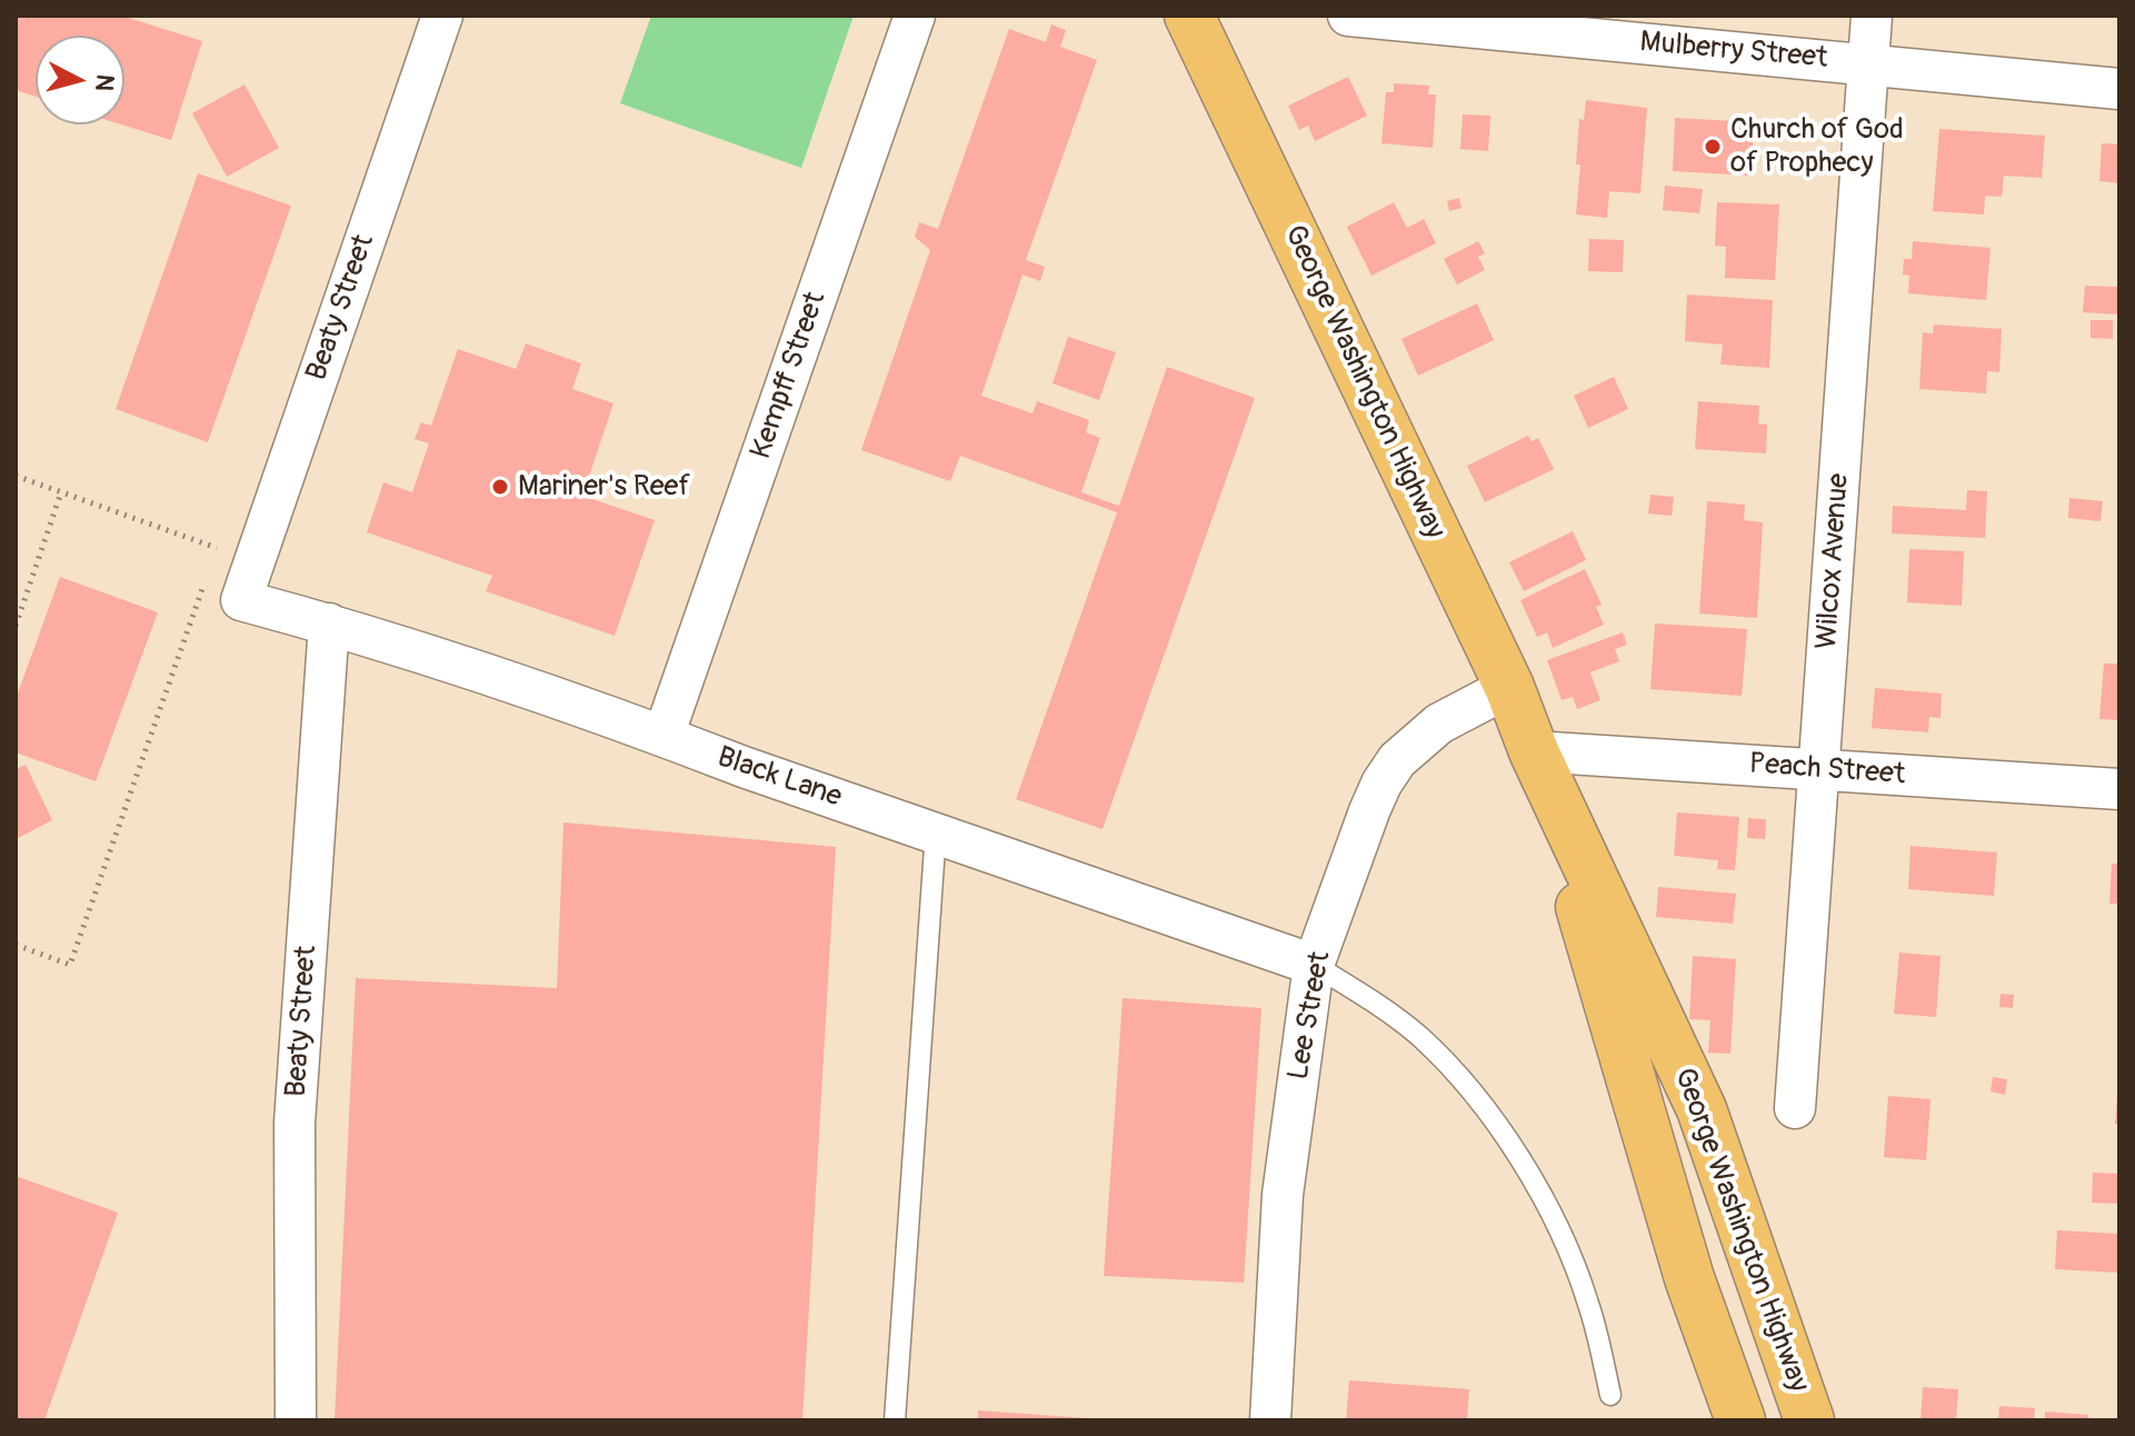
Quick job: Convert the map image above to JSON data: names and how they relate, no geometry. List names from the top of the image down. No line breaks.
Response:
{"streets":{"main road":["George Washington Highway"],"street":["Mulberry Street","Beaty Street","Kempff Street","Wilcox Avenue","Peach Street","Black Lane","Lee Street"]},"crossings":[["Mulberry Street","Wilcox Avenue"],["Beaty Street","Black Lane"],["Kempff Street","Black Lane"],["George Washington Highway","Peach Street"],["George Washington Highway","Lee Street"],["Wilcox Avenue","Peach Street"],["Black Lane","Lee Street"]],"places":["Church of God of Prophecy","Mariner's Reef"],"north":"right"}
